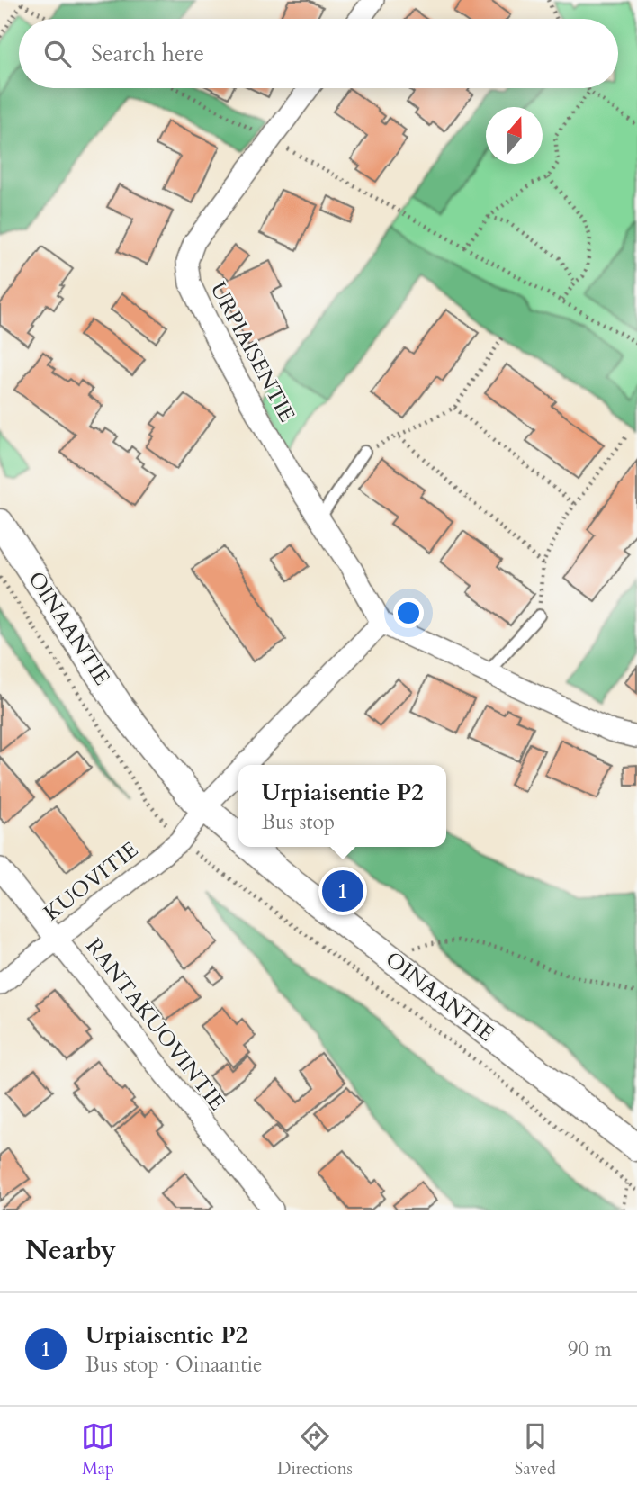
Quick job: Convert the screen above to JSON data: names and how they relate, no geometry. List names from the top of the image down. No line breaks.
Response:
{"streets":{"street":["URPIAISENTIE","OINAANTIE","KUOVITIE","RANTAKUOVINTIE"]},"crossings":[["OINAANTIE","KUOVITIE"],["KUOVITIE","RANTAKUOVINTIE"]],"north":"top","page":{"search":"Search here","popup":["Urpiaisentie P2","Bus stop"],"pins":"1","heading":"Nearby","list":[{"mark":"1","name":"Urpiaisentie P2","note":"Bus stop · Oinaantie","value":"90 m"}],"nav":["Map","Directions","Saved"]}}
